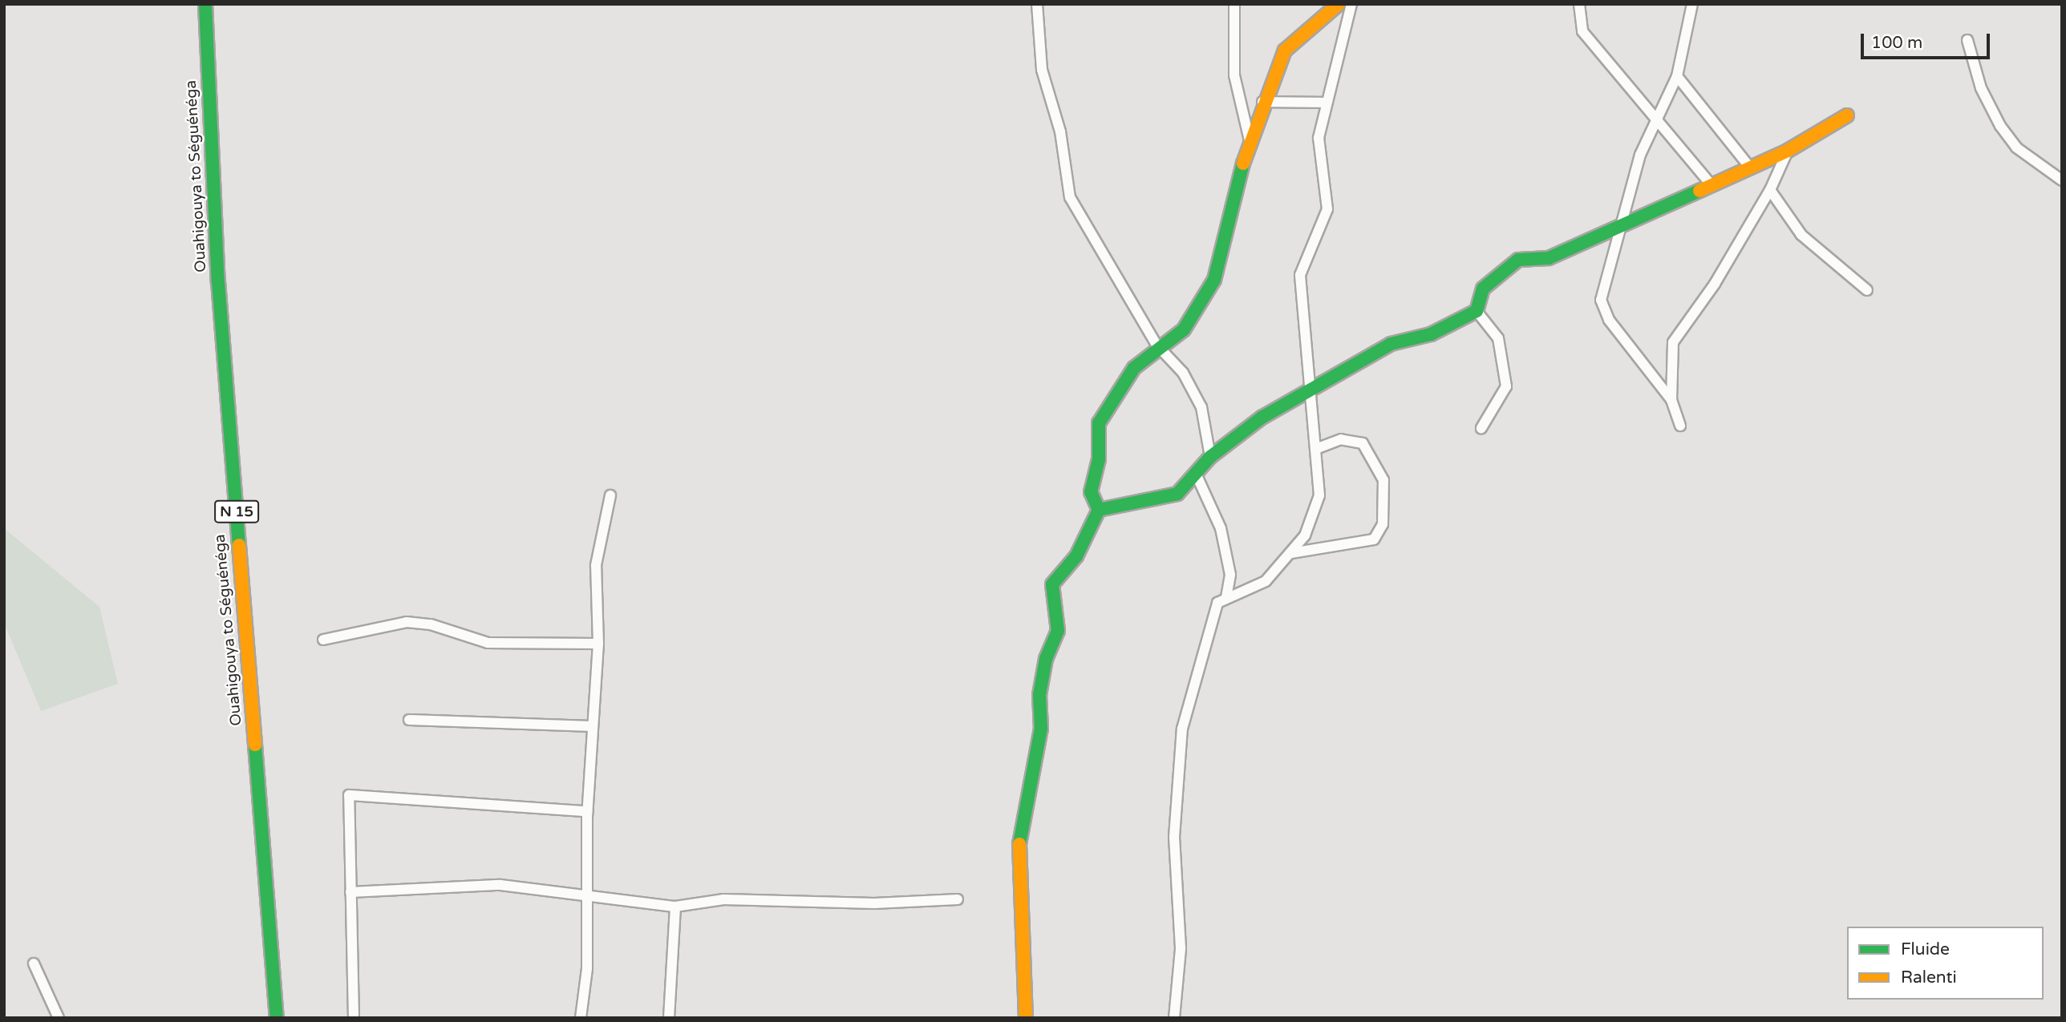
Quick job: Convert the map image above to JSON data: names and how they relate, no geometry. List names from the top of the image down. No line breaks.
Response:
{"streets":{"street":["Ouahigouya to Séguénéga","N 15"]},"legend":["Fluide","Ralenti"],"scale_bar":"100 m"}
